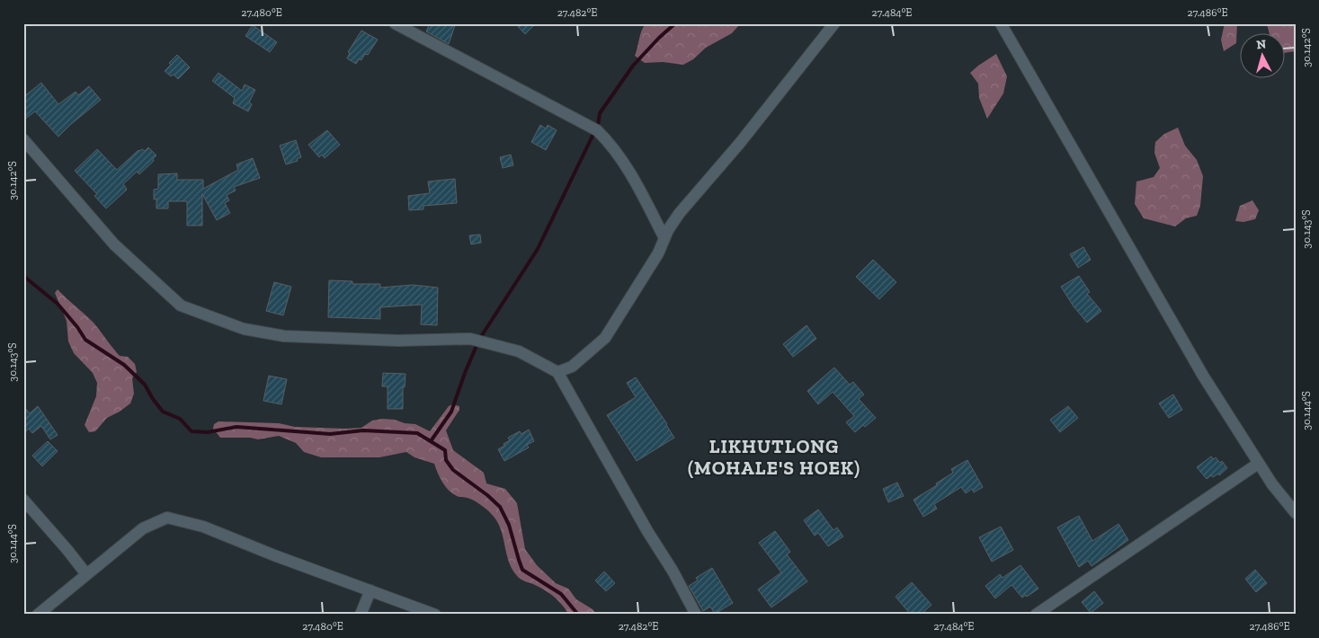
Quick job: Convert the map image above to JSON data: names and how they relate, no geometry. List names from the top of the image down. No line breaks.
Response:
{"districts":["LIKHUTLONG (MOHALE'S HOEK)"],"north":"top","coordinates":["27.480°E","27.482°E","27.484°E","27.486°E","30.142°S","30.143°S","30.144°S"]}
